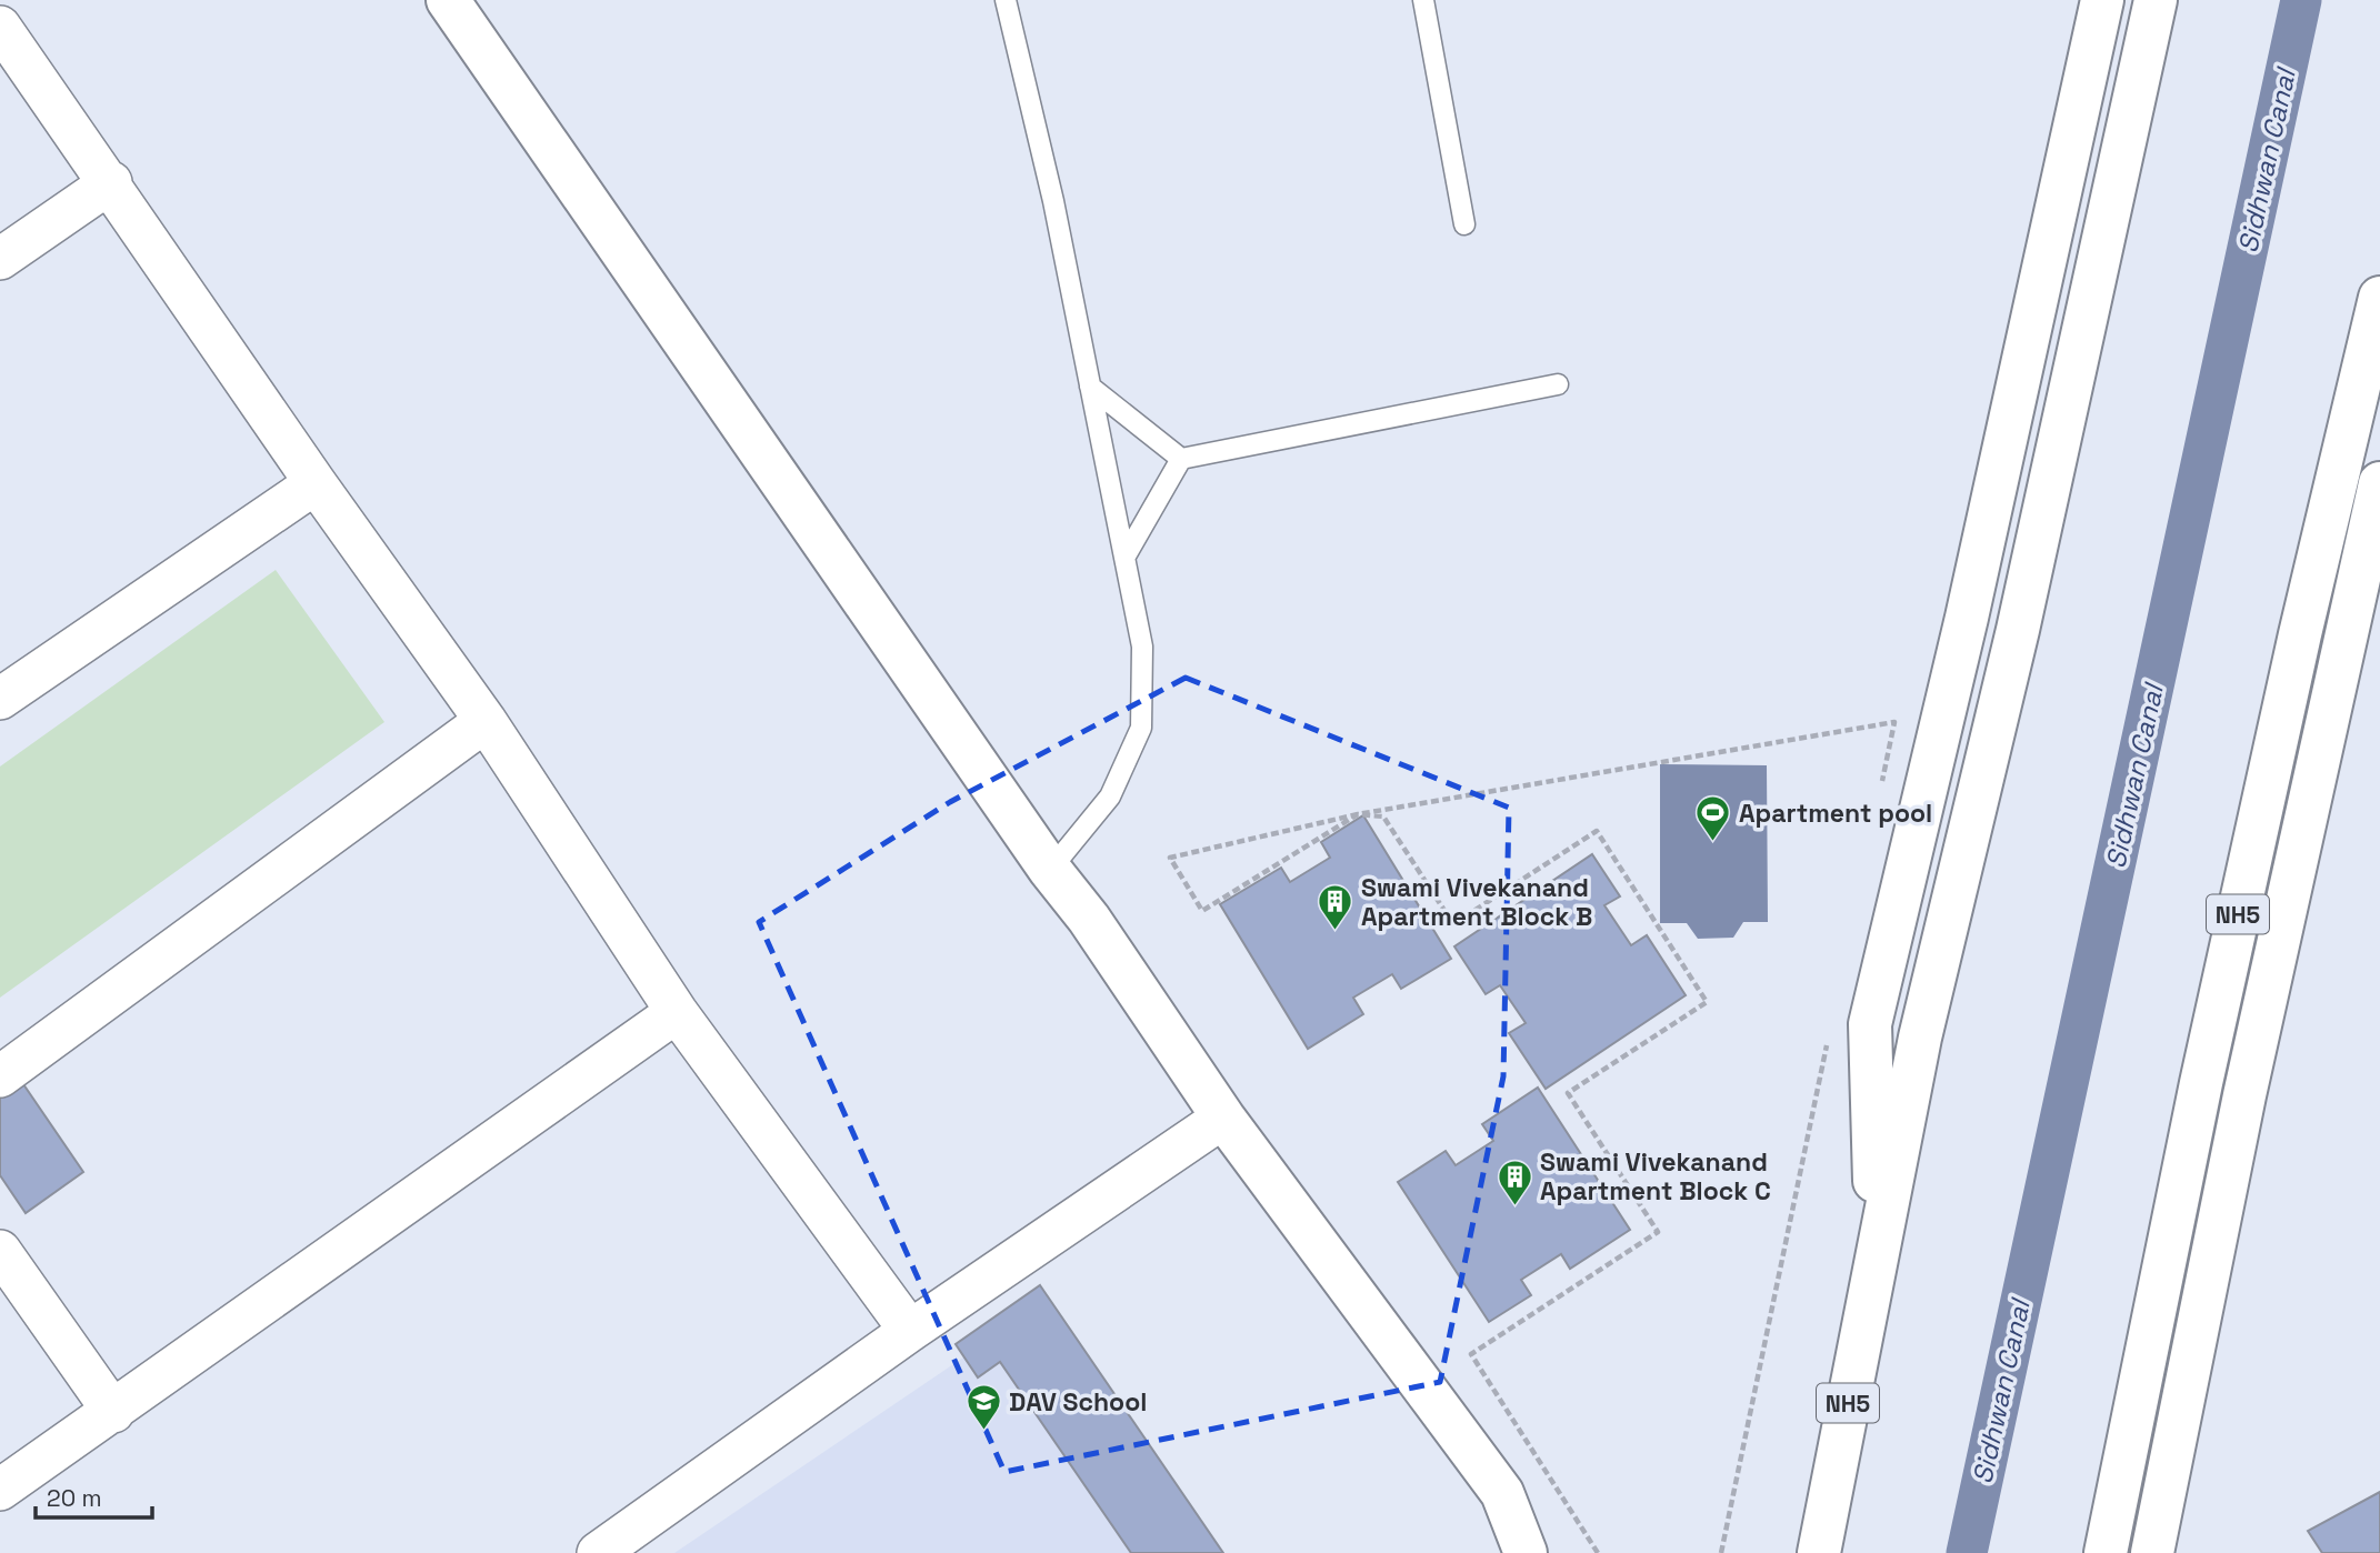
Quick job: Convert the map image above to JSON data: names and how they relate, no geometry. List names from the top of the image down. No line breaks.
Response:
{"streets":{"main road":["NH5"]},"water":["Sidhwan Canal"],"places":{"sports":["Apartment pool"],"building":["Swami Vivekanand Apartment Block B","Swami Vivekanand Apartment Block C"],"school or university":["DAV School"]},"scale_bar":"20 m"}
